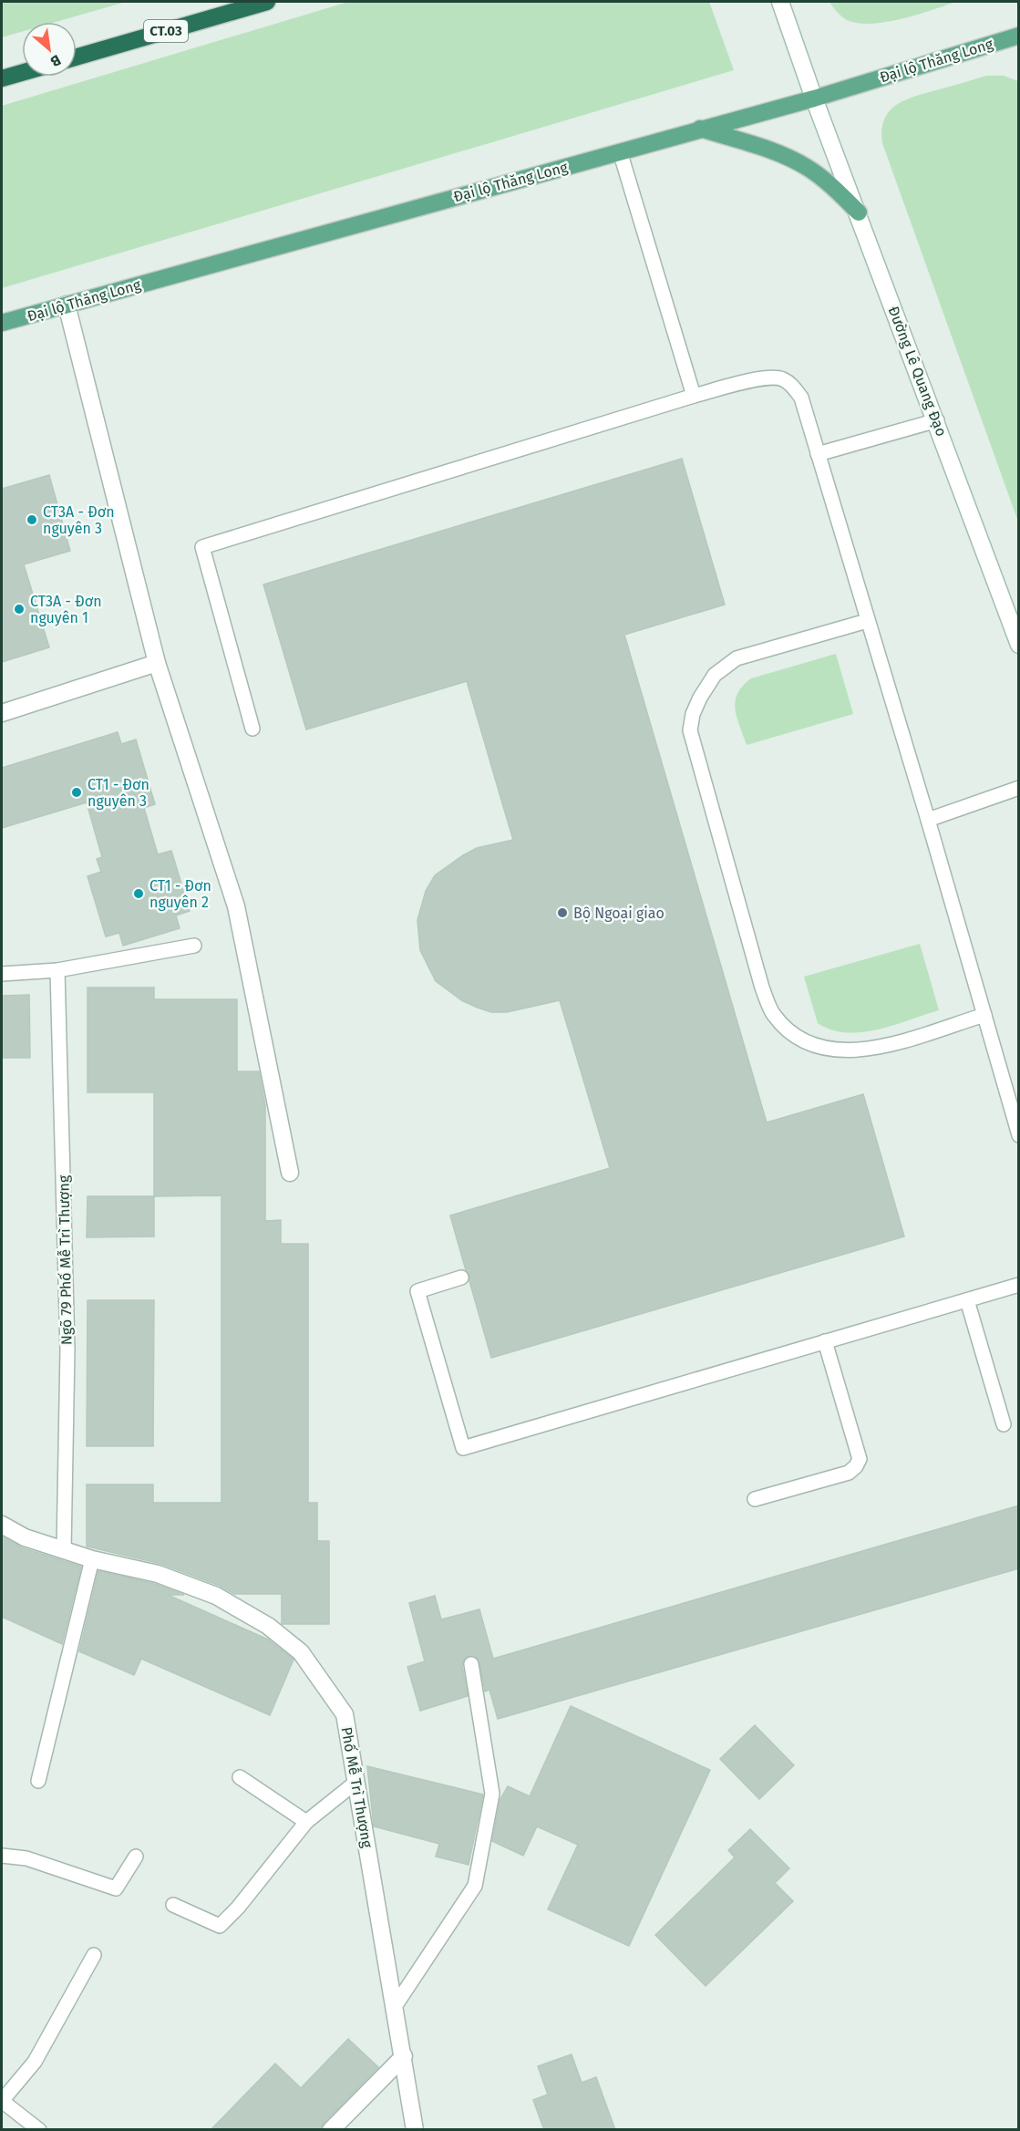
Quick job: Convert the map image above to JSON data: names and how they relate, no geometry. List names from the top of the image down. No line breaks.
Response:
{"streets":{"highway":["CT.03"],"main road":["Đại lộ Thăng Long"],"street":["Đường Lê Quang Đạo","Phố Mễ Trì Thượng"],"lane":["Ngõ 79 Phố Mễ Trì Thượng"]},"crossings":[["Đại lộ Thăng Long","Đường Lê Quang Đạo"],["Ngõ 79 Phố Mễ Trì Thượng","Phố Mễ Trì Thượng"]],"places":["CT3A - Đơn nguyên 3","CT3A - Đơn nguyên 1","CT1 - Đơn nguyên 3","CT1 - Đơn nguyên 2","Bộ Ngoại giao"],"north":"bottom right"}
